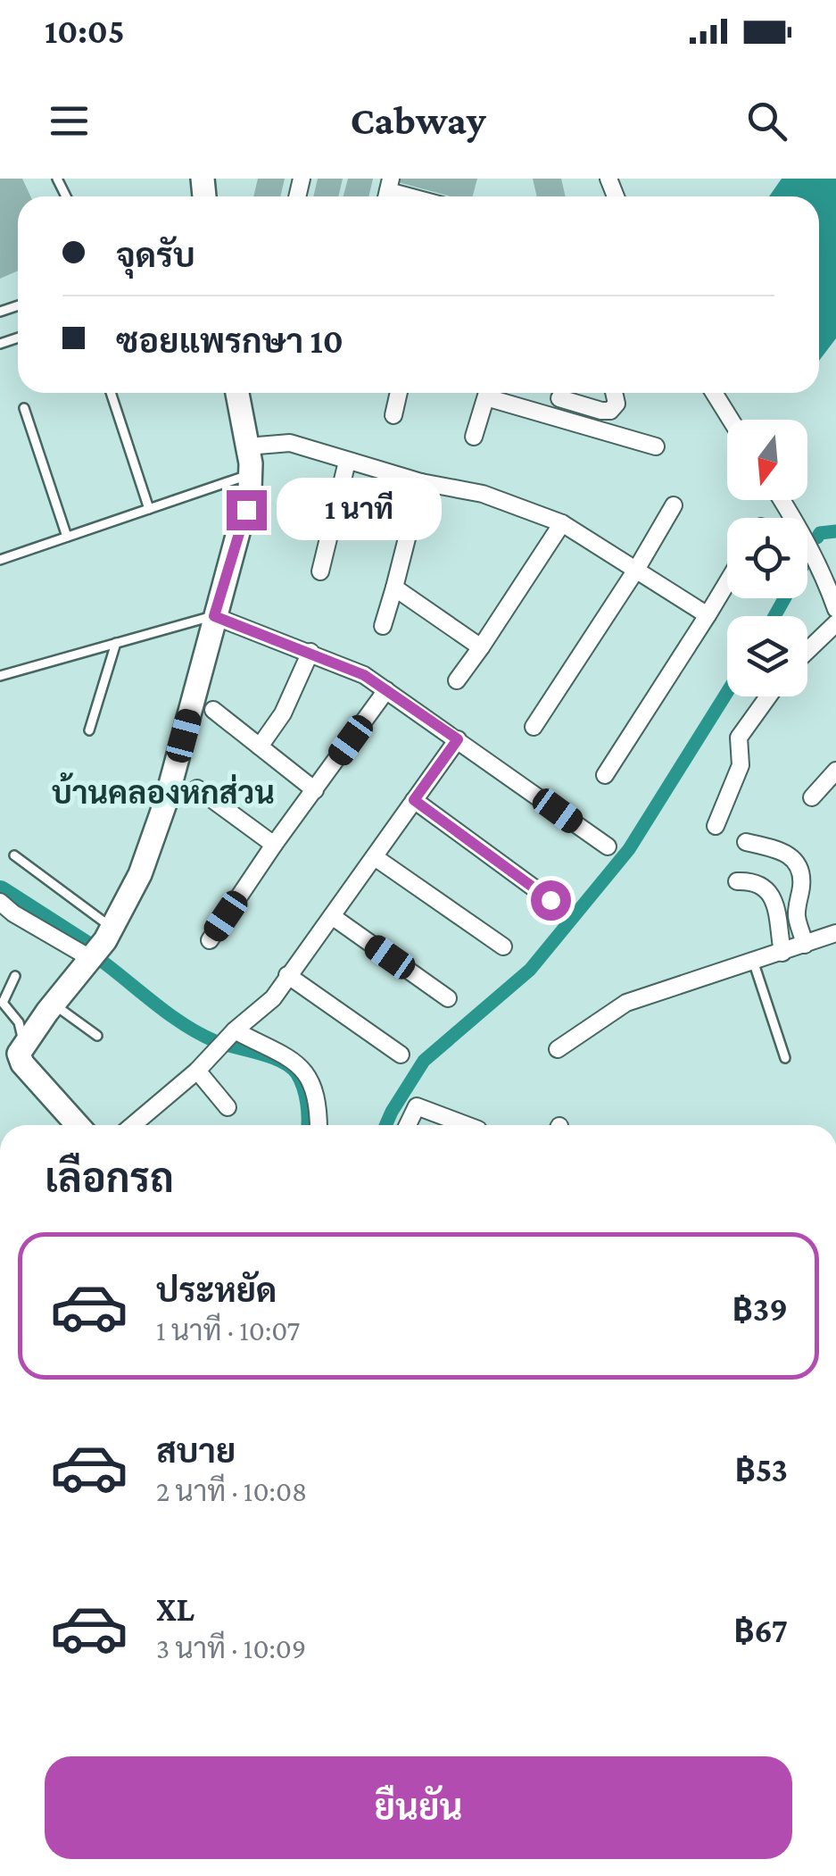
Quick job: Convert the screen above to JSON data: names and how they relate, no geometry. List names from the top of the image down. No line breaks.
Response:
{"districts":["บ้านคลองหกส่วน"],"north":"bottom","page":{"status":"10:05","header":"Cabway","banner":["จุดรับ","ซอยแพรกษา 10"],"bubble":"1 นาที","heading":"เลือกรถ","list":[{"name":"ประหยัด","note":"1 นาที · 10:07","value":"฿39"},{"name":"สบาย","note":"2 นาที · 10:08","value":"฿53"},{"name":"XL","note":"3 นาที · 10:09","value":"฿67"}],"buttons":"ยืนยัน"}}
